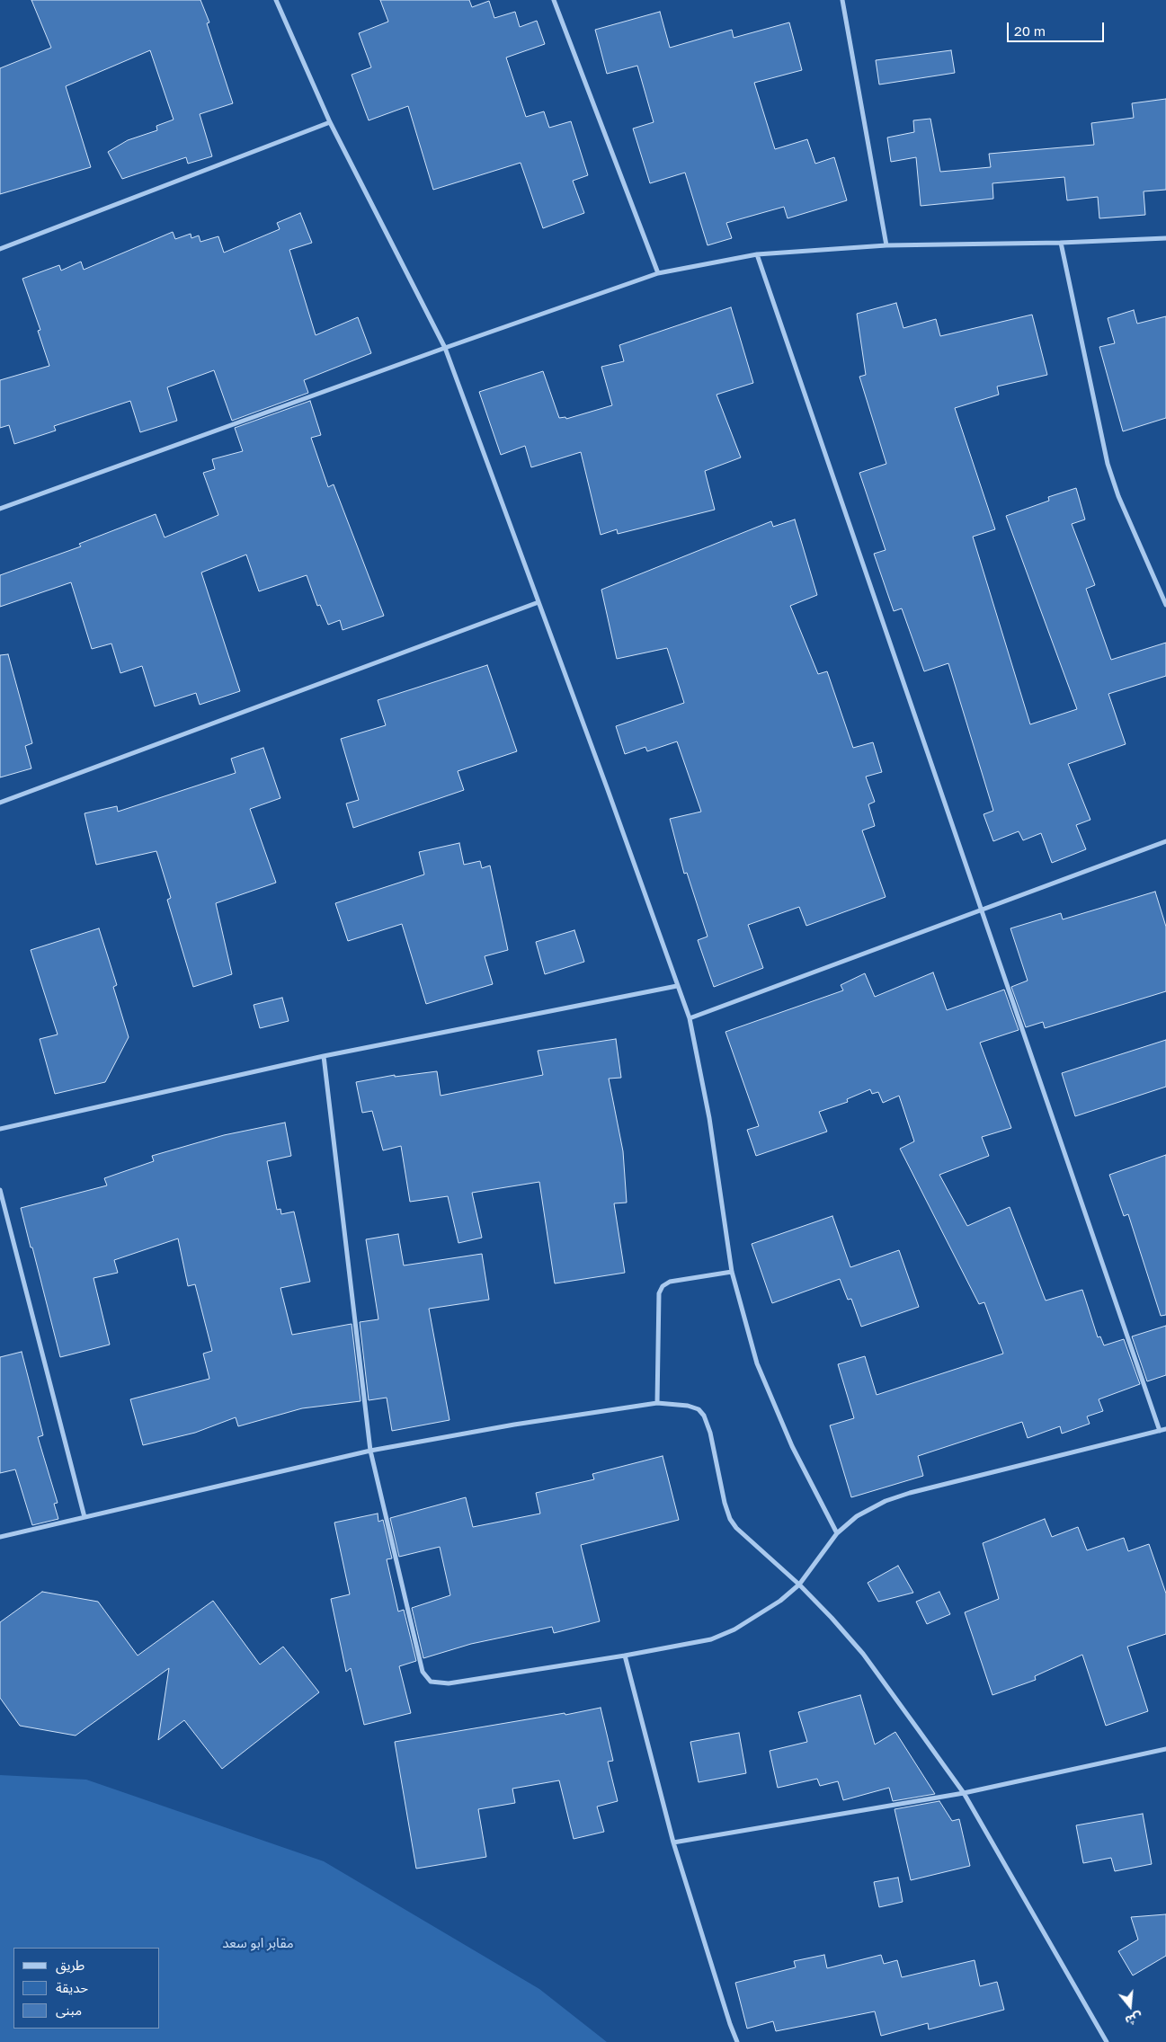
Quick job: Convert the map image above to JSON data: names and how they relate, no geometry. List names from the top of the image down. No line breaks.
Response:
{"parks":["مقابر ابو سعد"],"legend":["طريق","حديقة","مبنى"],"scale_bar":"20 m","north":"bottom"}
